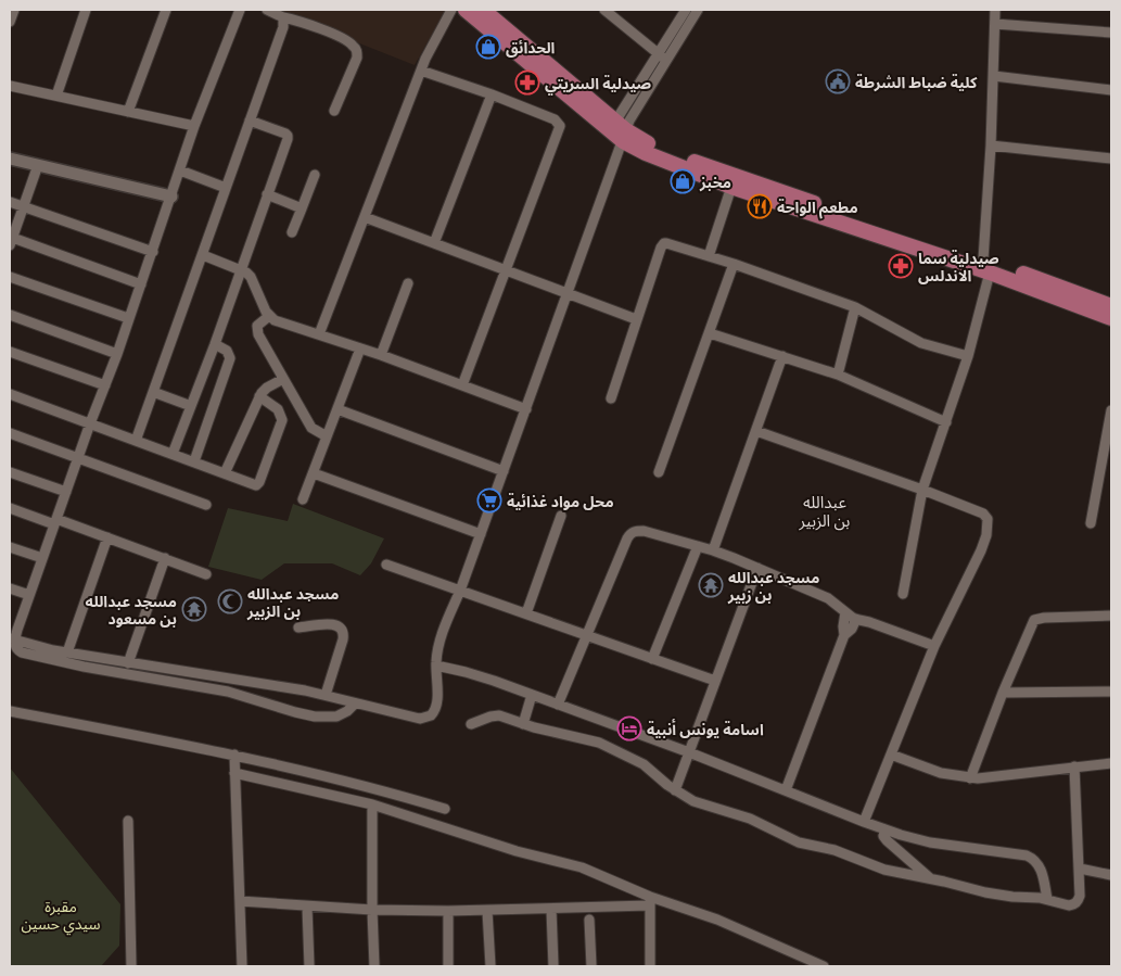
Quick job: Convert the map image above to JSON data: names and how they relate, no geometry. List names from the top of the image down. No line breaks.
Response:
{"districts":["عبدالله بن الزبير"],"parks":["مقبرة سيدي حسين"],"places":{"shop":["الحدائق","مخبز"],"public building":["كلية ضباط الشرطة"],"pharmacy":["صيدلية السريتي","صيدلية سما الاندلس"],"restaurant":["مطعم الواحة"],"supermarket":["محل مواد غذائية"],"temple":["مسجد عبدالله بن زبير","مسجد عبدالله بن مسعود"],"mosque":["مسجد عبدالله بن الزبير"],"hotel":["اسامة يونس أنبية"]}}
